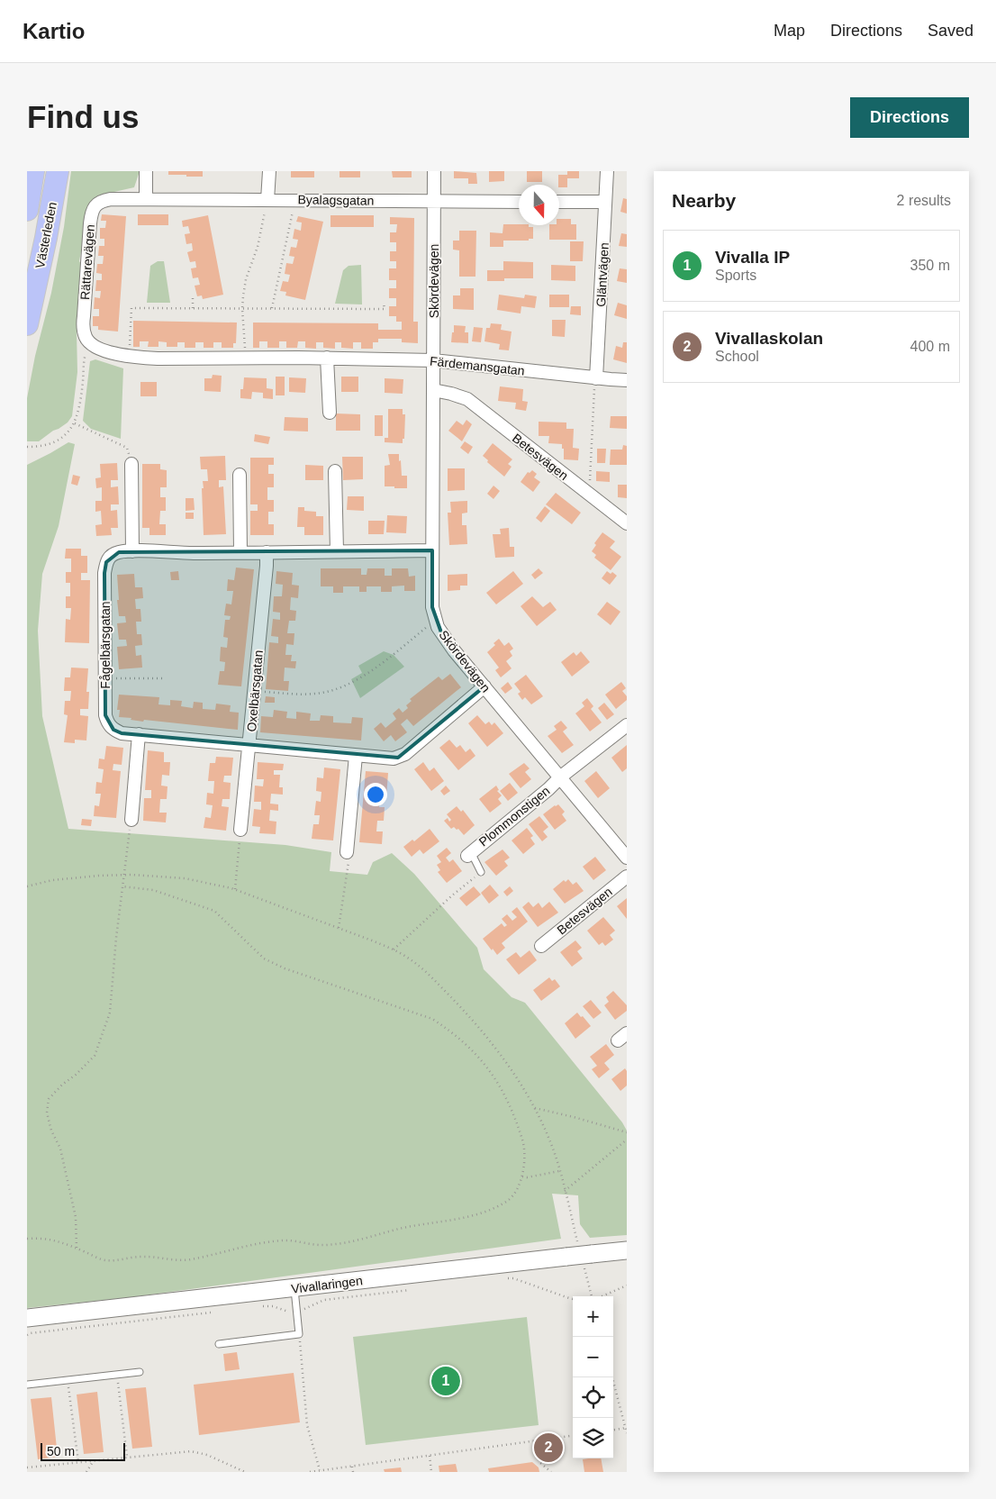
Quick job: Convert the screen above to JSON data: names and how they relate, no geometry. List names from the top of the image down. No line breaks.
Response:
{"streets":{"highway":["Västerleden"],"street":["Byalagsgatan","Rättarevägen","Gläntvägen","Skördevägen","Färdemansgatan","Betesvägen","Fågelbärsgatan","Oxelbärsgatan","Plommonstigen","Vivallaringen"]},"crossings":[["Byalagsgatan","Rättarevägen"],["Byalagsgatan","Skördevägen"],["Rättarevägen","Färdemansgatan"],["Gläntvägen","Färdemansgatan"],["Skördevägen","Färdemansgatan"],["Skördevägen","Betesvägen"],["Skördevägen","Fågelbärsgatan"],["Skördevägen","Plommonstigen"],["Fågelbärsgatan","Oxelbärsgatan"]],"scale_bar":"50 m","north":"bottom","page":{"header":"Kartio","nav":["Map","Directions","Saved"],"buttons":"Directions","title":"Find us","heading":["Nearby","2 results"],"list":[{"mark":"1","name":"Vivalla IP","note":"Sports","value":"350 m"},{"mark":"2","name":"Vivallaskolan","note":"School","value":"400 m"}],"map_buttons":["+","−"],"pins":["1","2"],"scale":"50 m"}}
